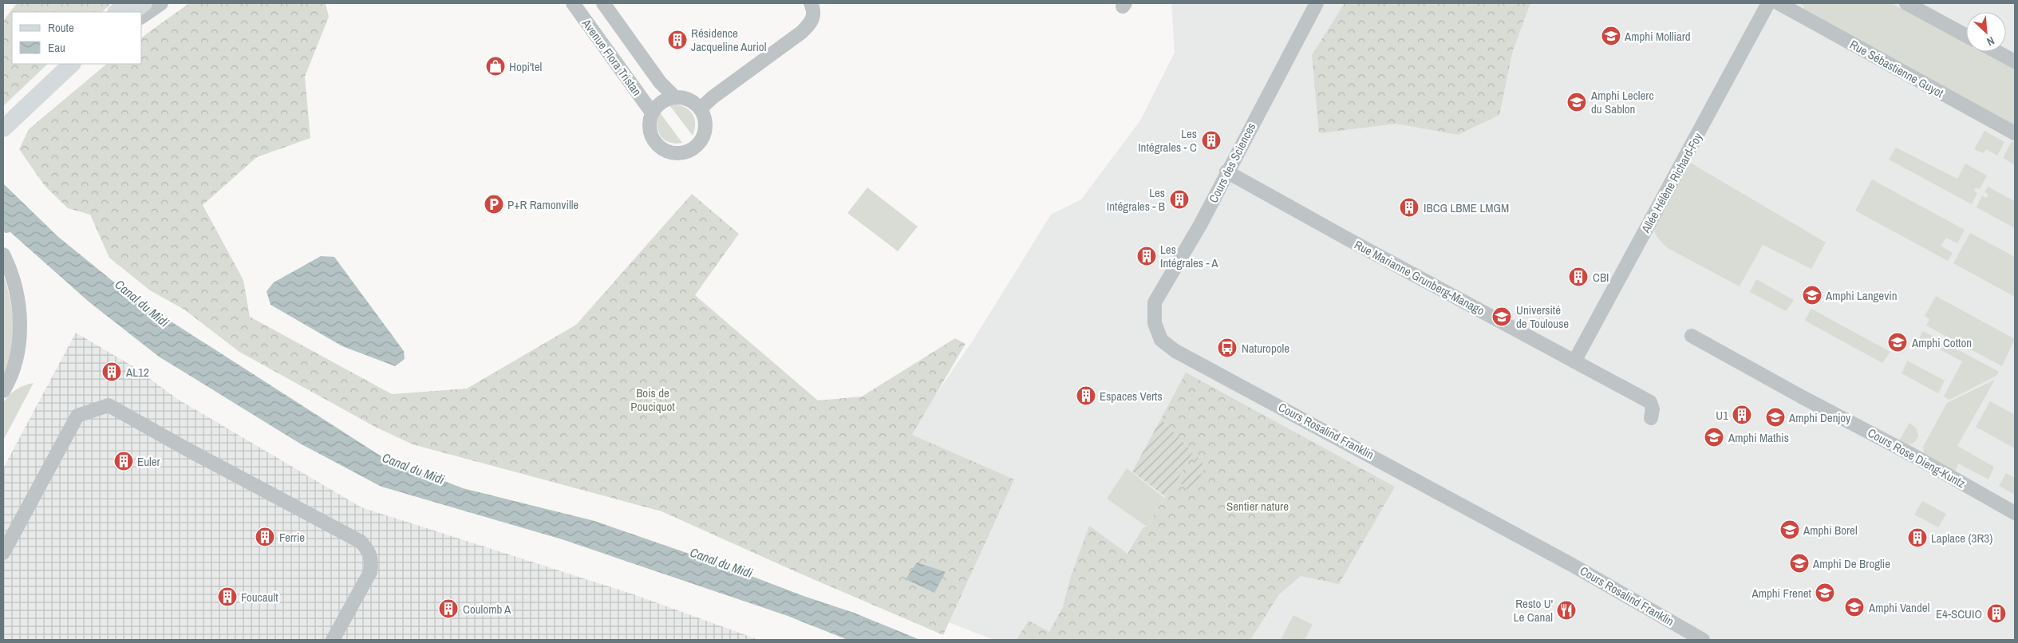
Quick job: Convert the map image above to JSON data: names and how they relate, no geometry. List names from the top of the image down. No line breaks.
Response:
{"streets":{"street":["Avenue Flora Tristan","Rue Sébastienne Guyot","Cours des Sciences","Allée Hélène Richard-Foy","Rue Marianne Grunberg-Manago","Cours Rosalind Franklin","Cours Rose Dieng-Kuntz"]},"crossings":[["Cours des Sciences","Rue Marianne Grunberg-Manago"],["Cours des Sciences","Cours Rosalind Franklin"],["Allée Hélène Richard-Foy","Rue Marianne Grunberg-Manago"]],"water":["Canal du Midi"],"parks":["Bois de Pouciquot","Sentier nature"],"places":{"school or university":["Amphi Molliard","Amphi Leclerc du Sablon","Amphi Langevin","Université de Toulouse","Amphi Cotton","Amphi Denjoy","Amphi Mathis","Amphi Borel","Amphi De Broglie","Amphi Frenet","Amphi Vandel"],"building":["Résidence Jacqueline Auriol","Les Intégrales - C","Les Intégrales - B","IBCG LBME LMGM","Les Intégrales - A","CBI","AL12","Espaces Verts","U1","Euler","Ferrie","Laplace (3R3)","Foucault","Coulomb A","E4-SCUIO"],"shop":["Hopi'tel"],"parking":["P+R Ramonville"],"bus stop":["Naturopole"],"restaurant":["Resto U' Le Canal"]},"legend":["Route","Eau"],"north":"bottom right"}
